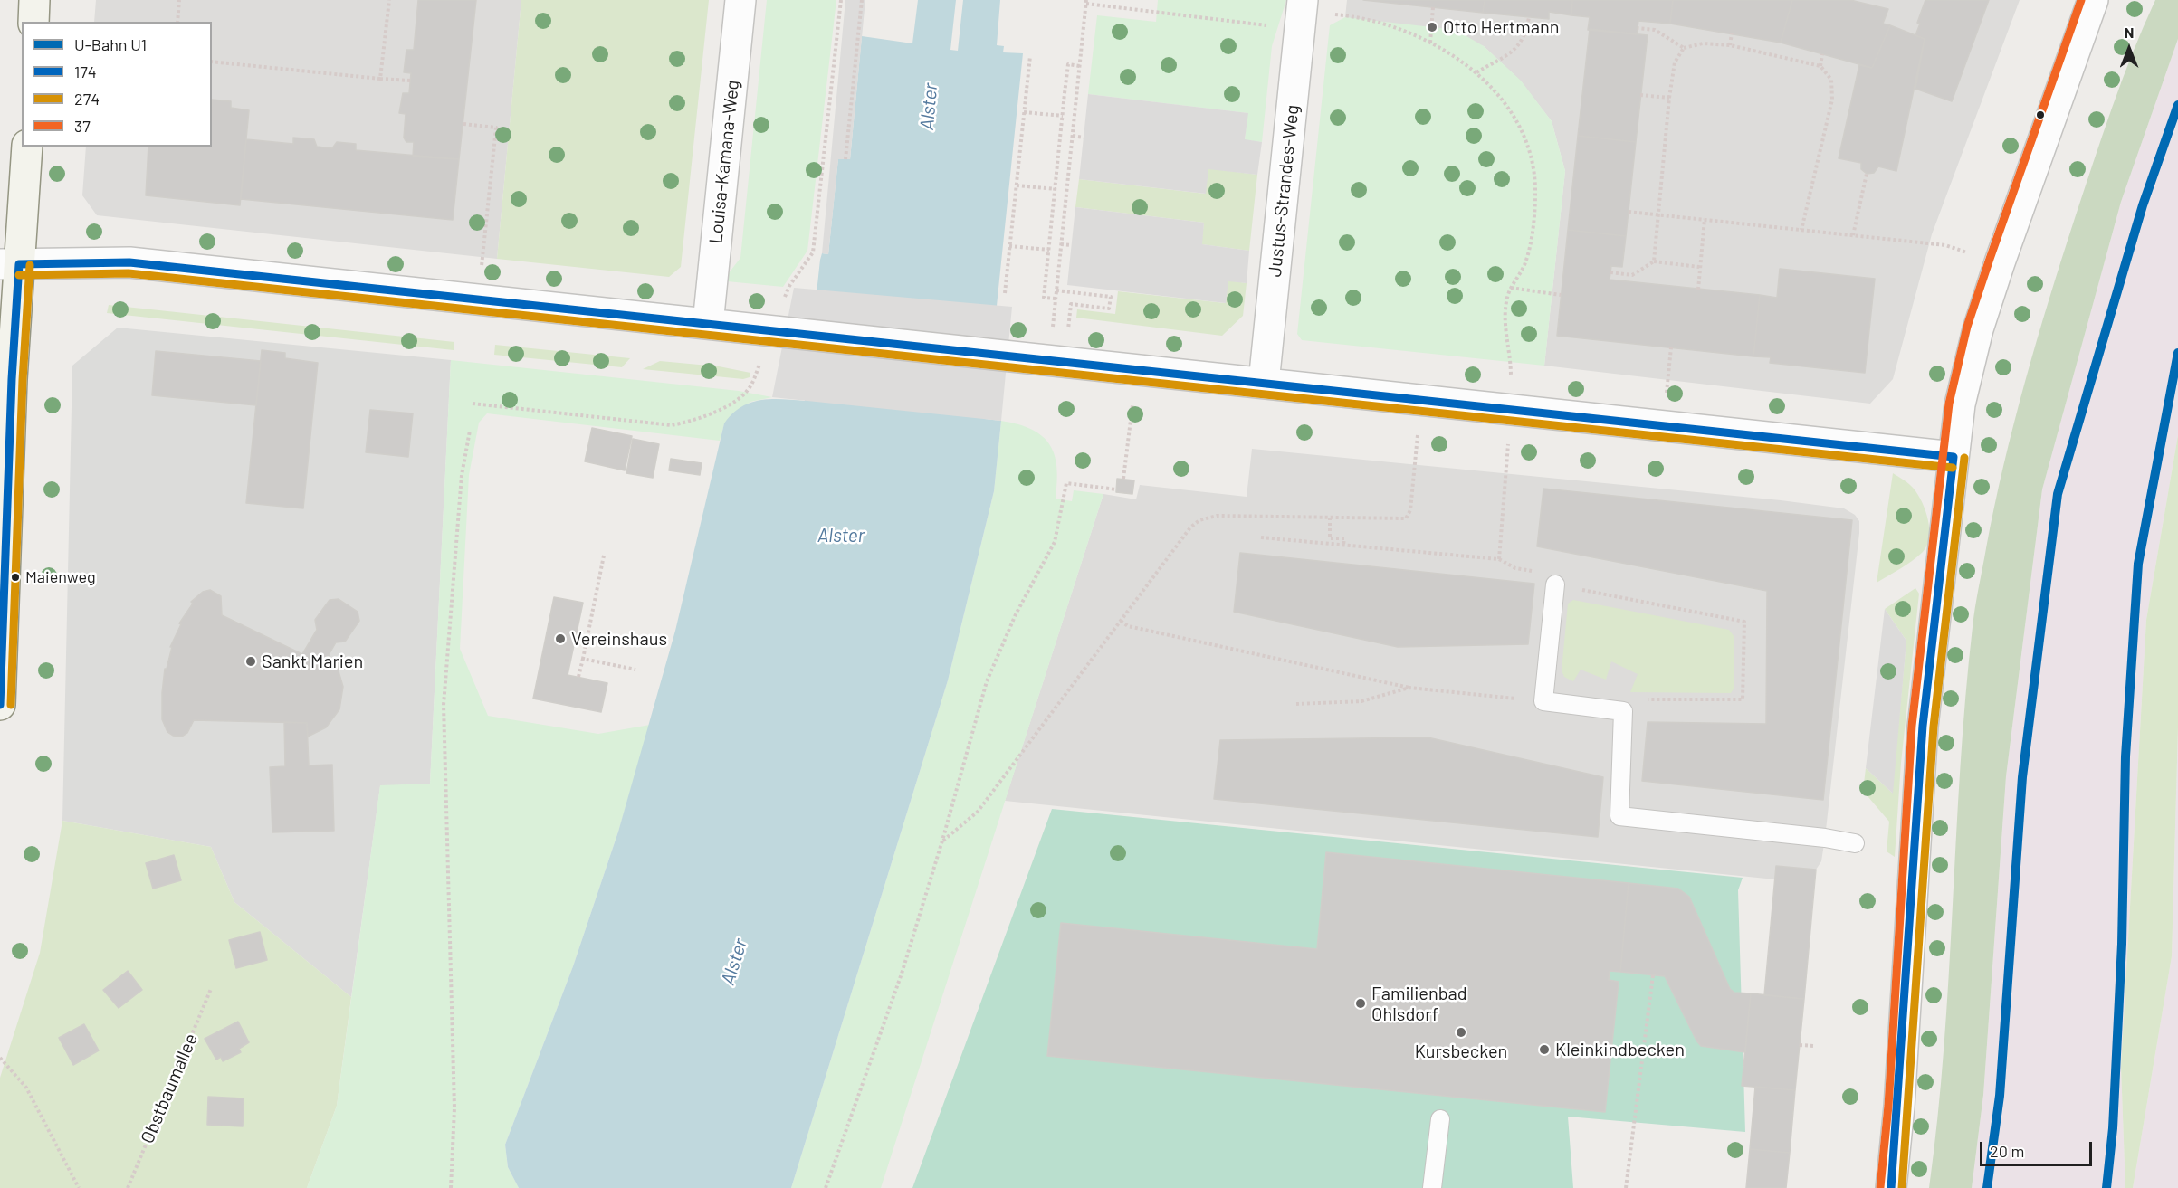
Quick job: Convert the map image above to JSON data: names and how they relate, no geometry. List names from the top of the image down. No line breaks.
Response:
{"streets":{"street":["Louisa-Kamana-Weg","Justus-Strandes-Weg"],"path":["Obstbaumallee"]},"water":["Alster"],"places":["Otto Hertmann","Maienweg","Vereinshaus","Sankt Marien","Familienbad Ohlsdorf","Kursbecken","Kleinkindbecken"],"lines":["transit line 37","metro line U1","transit line 174","transit line 274"],"legend":["U-Bahn U1","174","274","37"],"scale_bar":"20 m","north":"top"}
